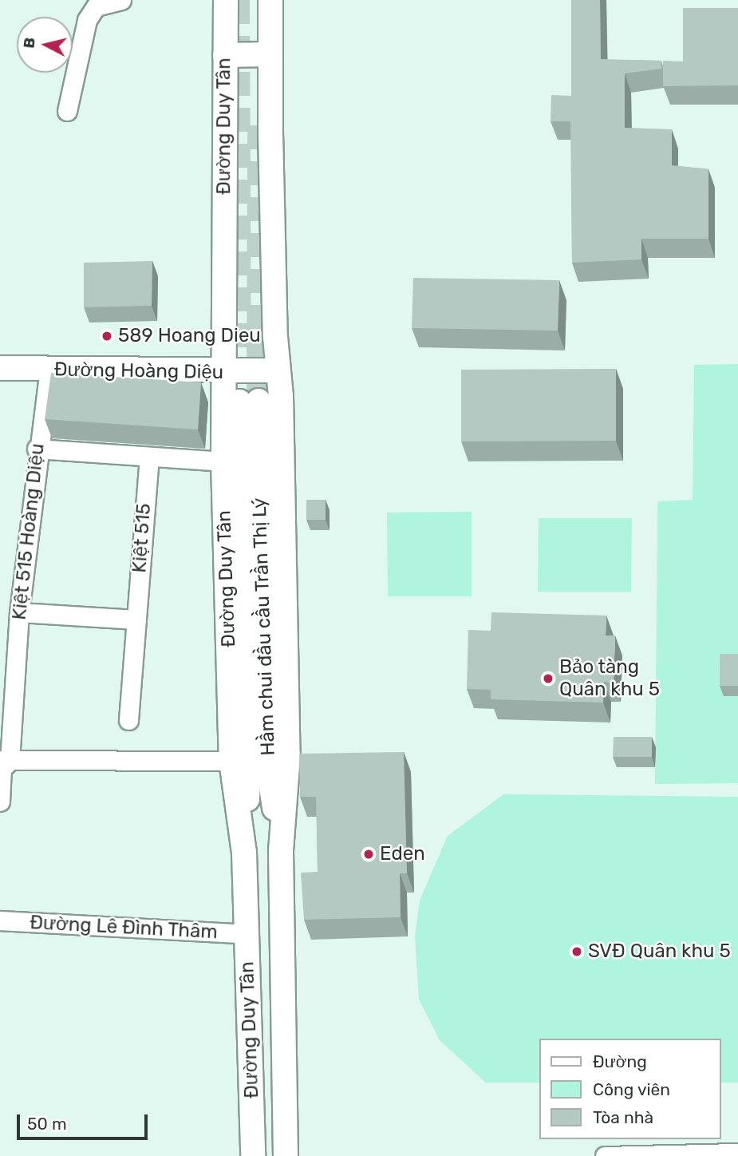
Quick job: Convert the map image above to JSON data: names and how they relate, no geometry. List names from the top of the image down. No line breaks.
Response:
{"streets":{"main road":["Đường Duy Tân","Đường Hoàng Diệu","Hầm chui đầu cầu Trần Thị Lý"],"street":["Kiệt 515 Hoàng Diệu","Kiệt 515","Đường Lê Đình Thâm"]},"crossings":[["Đường Duy Tân","Đường Hoàng Diệu"],["Đường Duy Tân","Hầm chui đầu cầu Trần Thị Lý"],["Đường Duy Tân","Đường Lê Đình Thâm"],["Đường Hoàng Diệu","Kiệt 515 Hoàng Diệu"]],"places":["589 Hoang Dieu","Bảo tàng Quân khu 5","Eden","SVĐ Quân khu 5"],"legend":["Đường","Công viên","Tòa nhà"],"scale_bar":"50 m","north":"left"}
